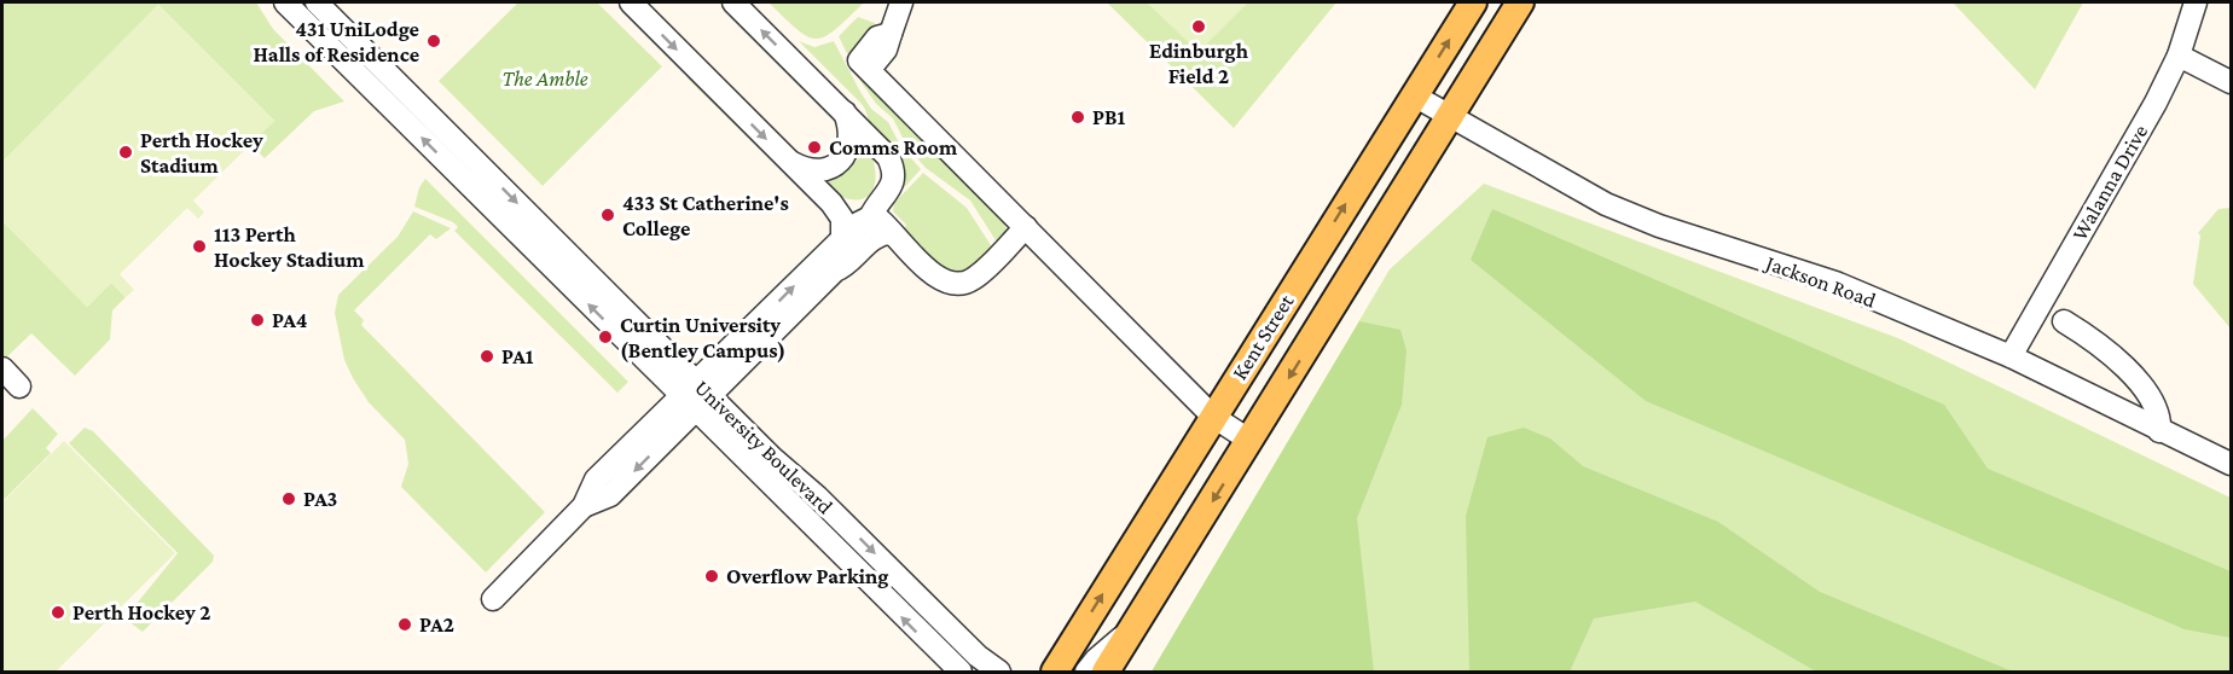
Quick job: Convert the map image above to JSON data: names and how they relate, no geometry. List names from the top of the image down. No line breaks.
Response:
{"streets":{"main road":["Kent Street"],"street":["Walanna Drive","Jackson Road","University Boulevard"]},"crossings":[["Walanna Drive","Jackson Road"],["Jackson Road","Kent Street"]],"parks":["The Amble"],"places":["Edinburgh Field 2","431 UniLodge Halls of Residence","PB1","Comms Room","Perth Hockey Stadium","433 St Catherine's College","113 Perth Hockey Stadium","PA4","Curtin University (Bentley Campus)","PA1","PA3","Overflow Parking","Perth Hockey 2","PA2"]}
